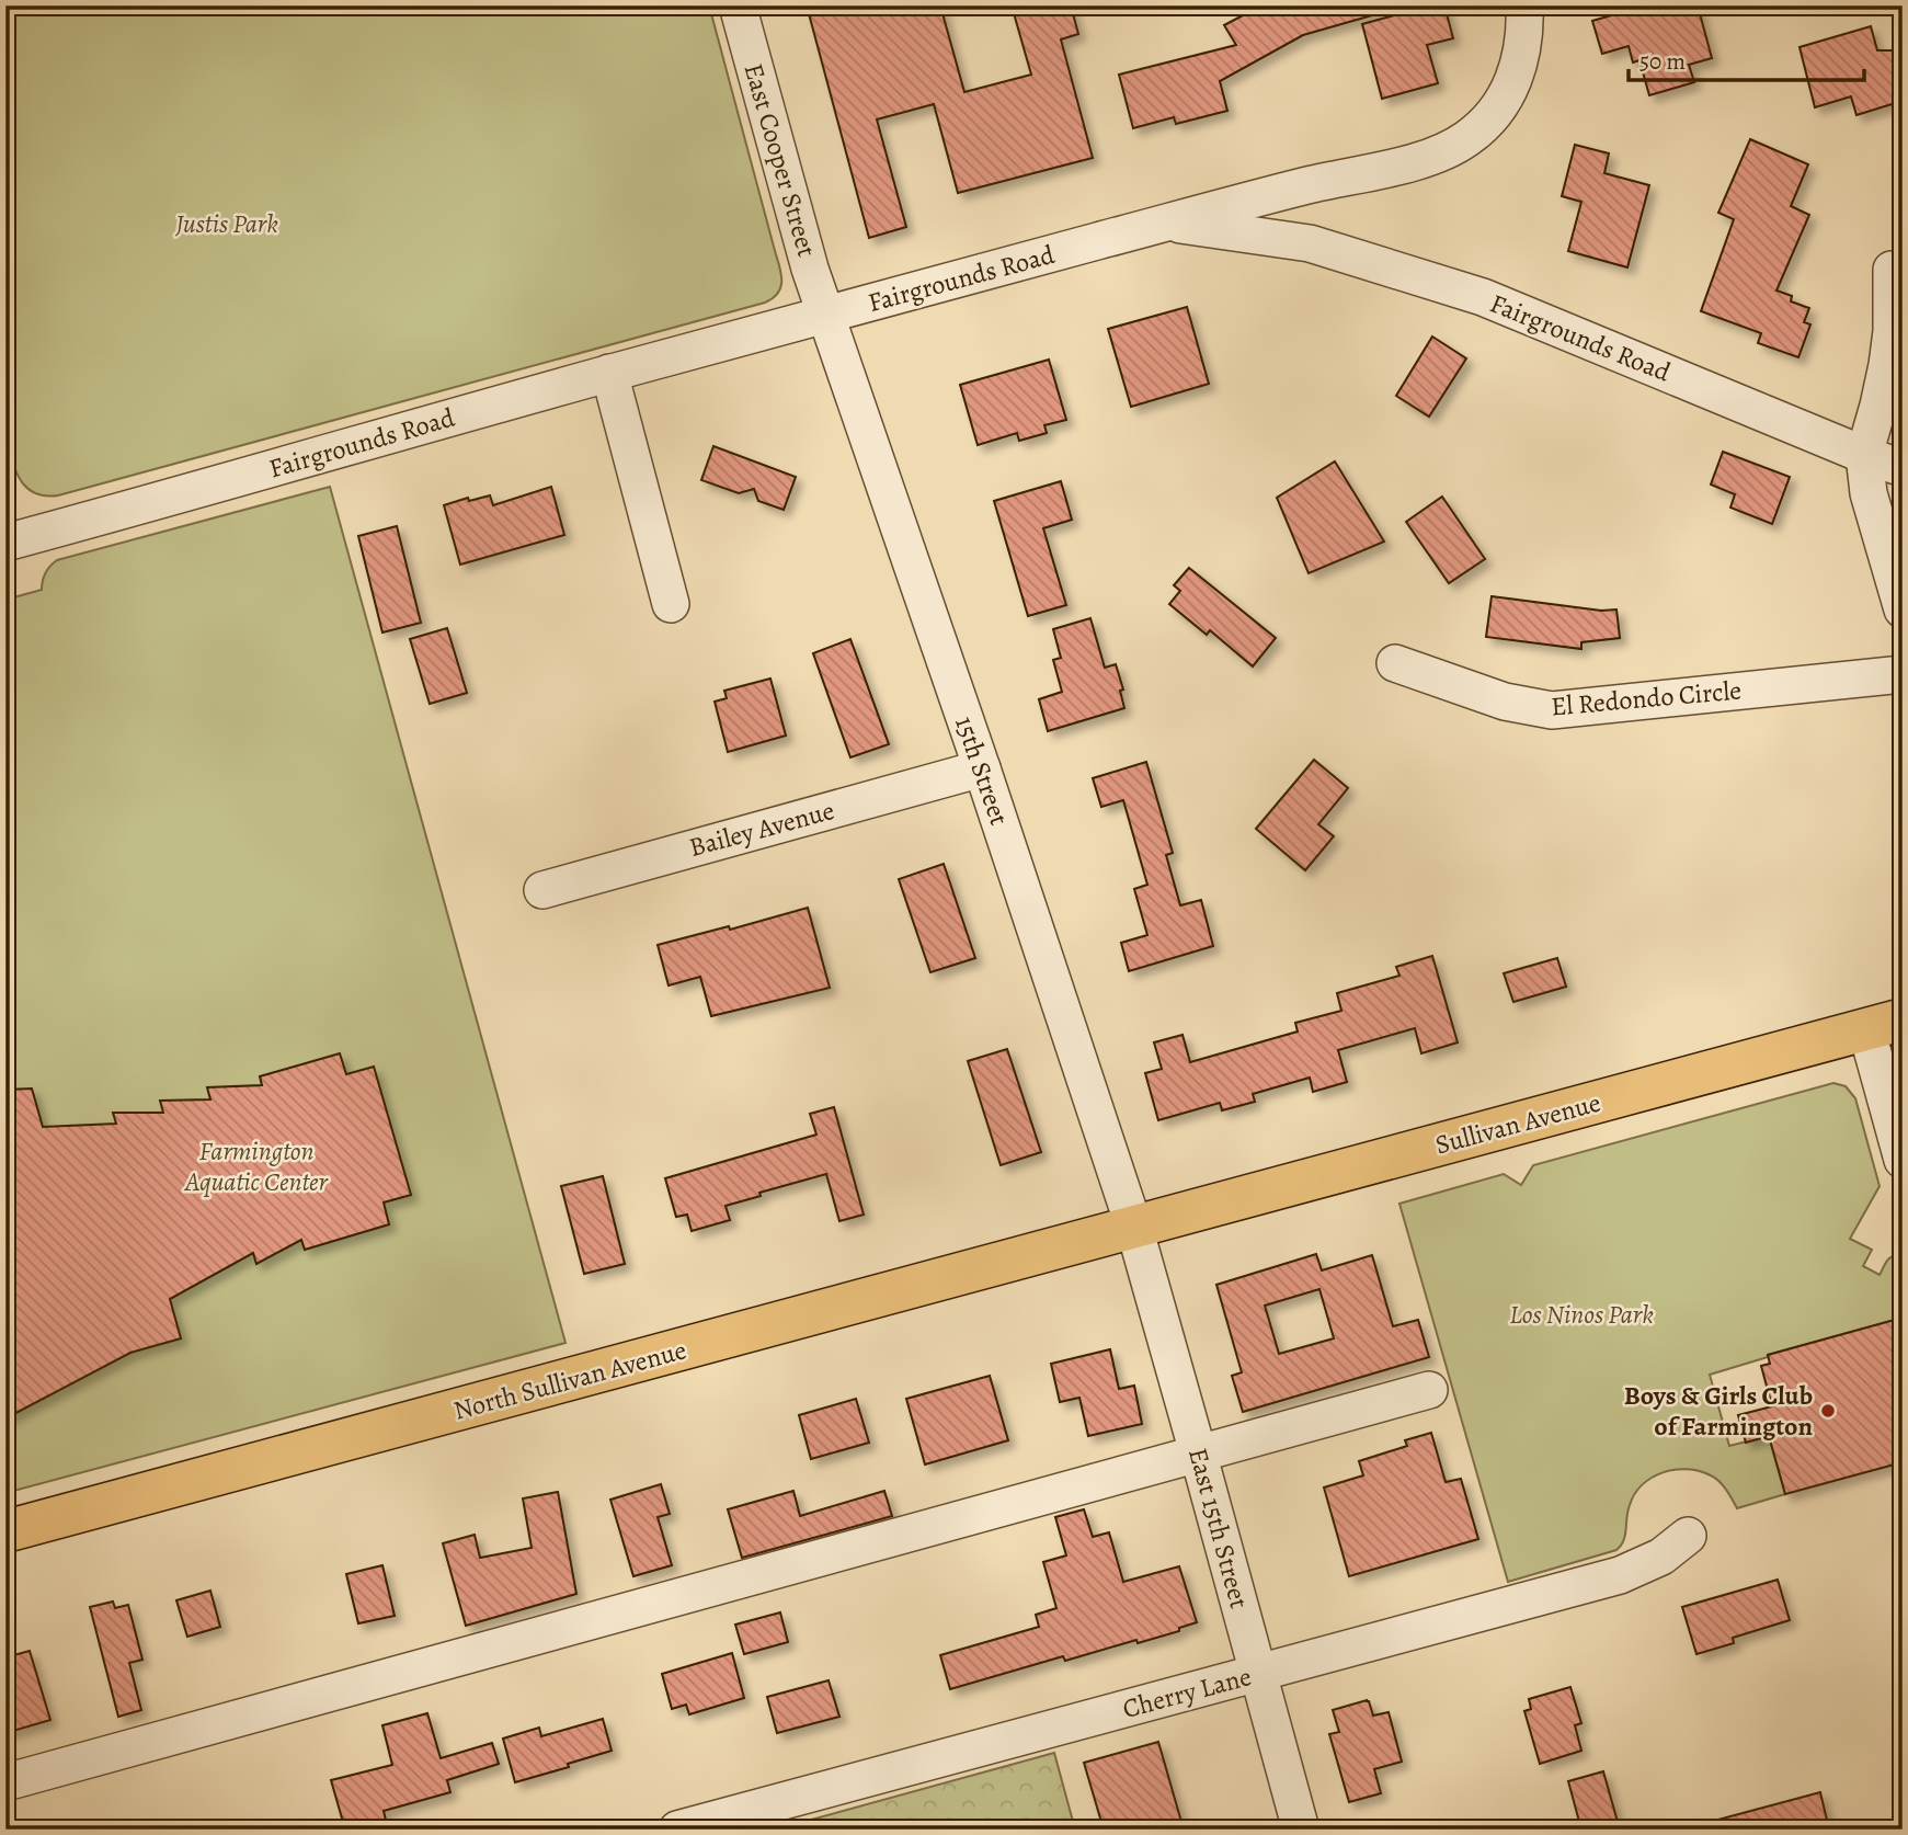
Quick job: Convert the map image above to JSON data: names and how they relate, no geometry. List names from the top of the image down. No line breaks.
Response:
{"streets":{"main road":["Sullivan Avenue","North Sullivan Avenue"],"street":["East Cooper Street","Fairgrounds Road","El Redondo Circle","15th Street","Bailey Avenue","East 15th Street","Cherry Lane"]},"crossings":[["East Cooper Street","Fairgrounds Road"],["East Cooper Street","15th Street"],["Fairgrounds Road","15th Street"],["15th Street","Bailey Avenue"],["15th Street","Sullivan Avenue"],["15th Street","North Sullivan Avenue"],["15th Street","East 15th Street"],["Sullivan Avenue","North Sullivan Avenue"],["Sullivan Avenue","East 15th Street"],["North Sullivan Avenue","East 15th Street"],["East 15th Street","Cherry Lane"]],"parks":["Justis Park","Farmington Aquatic Center","Los Ninos Park"],"places":["Boys & Girls Club of Farmington"],"scale_bar":"50 m"}
